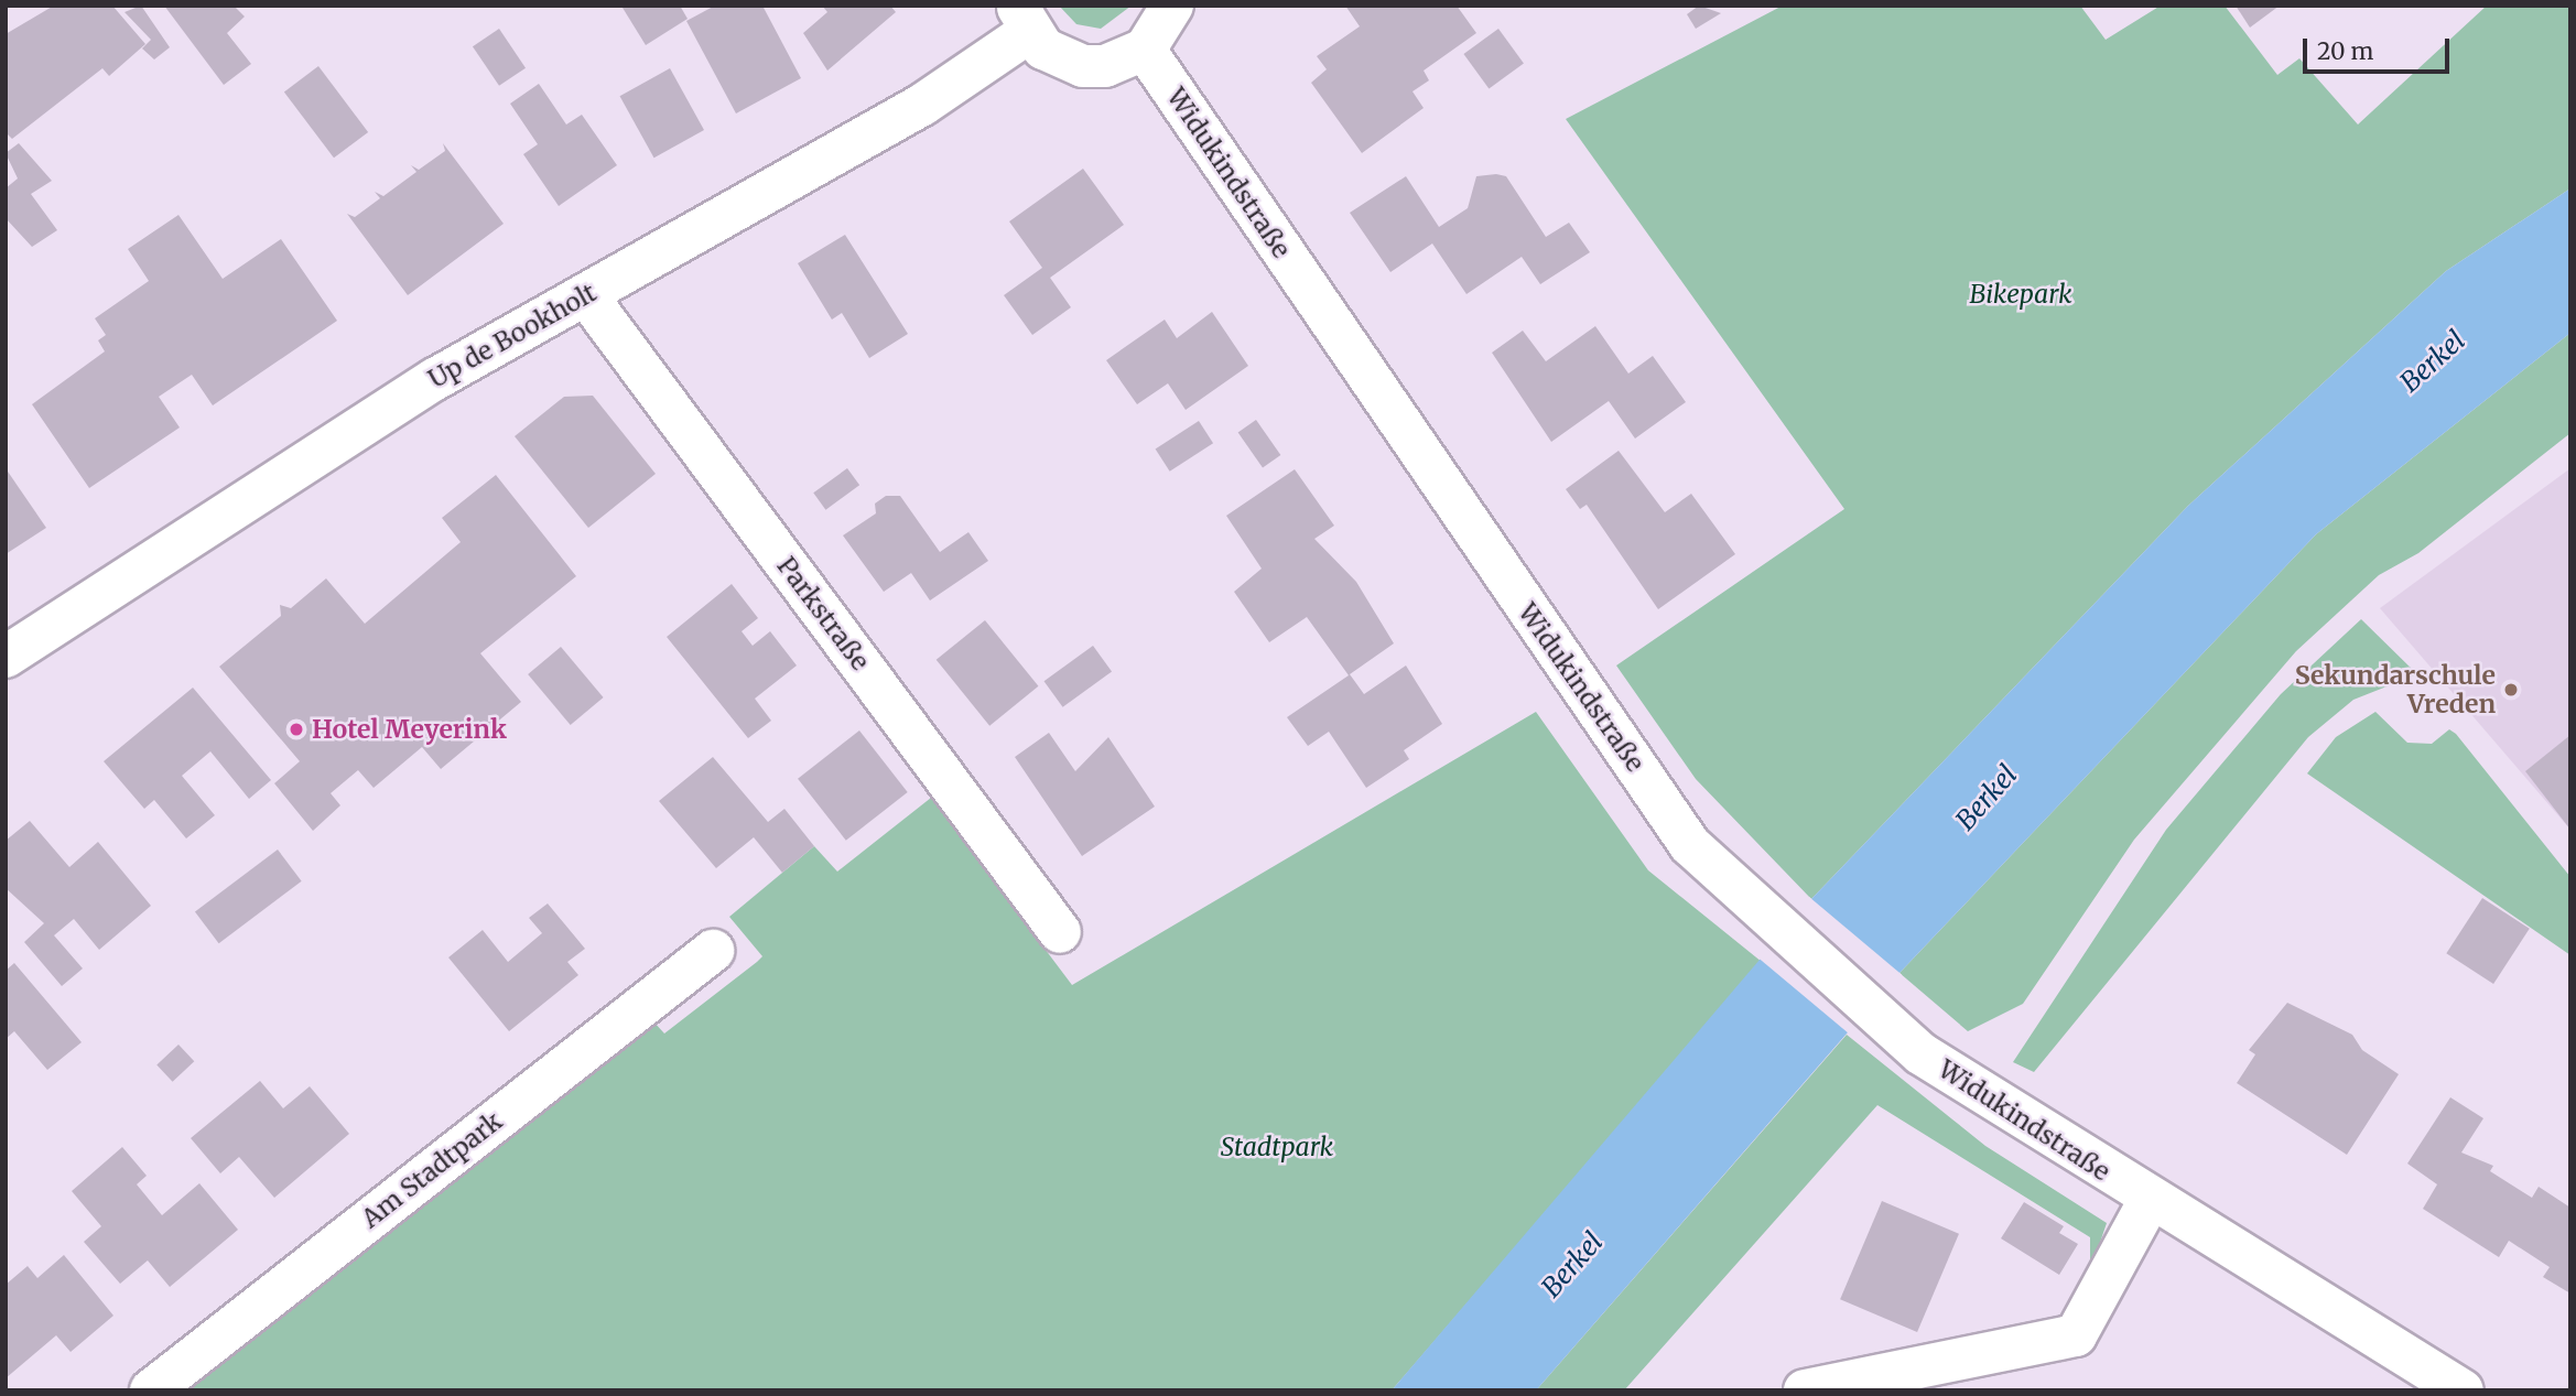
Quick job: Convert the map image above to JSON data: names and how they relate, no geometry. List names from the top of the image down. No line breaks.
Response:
{"streets":{"street":["Widukindstraße","Up de Bookholt","Parkstraße","Am Stadtpark"]},"crossings":[["Up de Bookholt","Parkstraße"]],"water":["Berkel"],"parks":["Bikepark","Stadtpark"],"places":["Sekundarschule Vreden","Hotel Meyerink"],"scale_bar":"20 m"}
